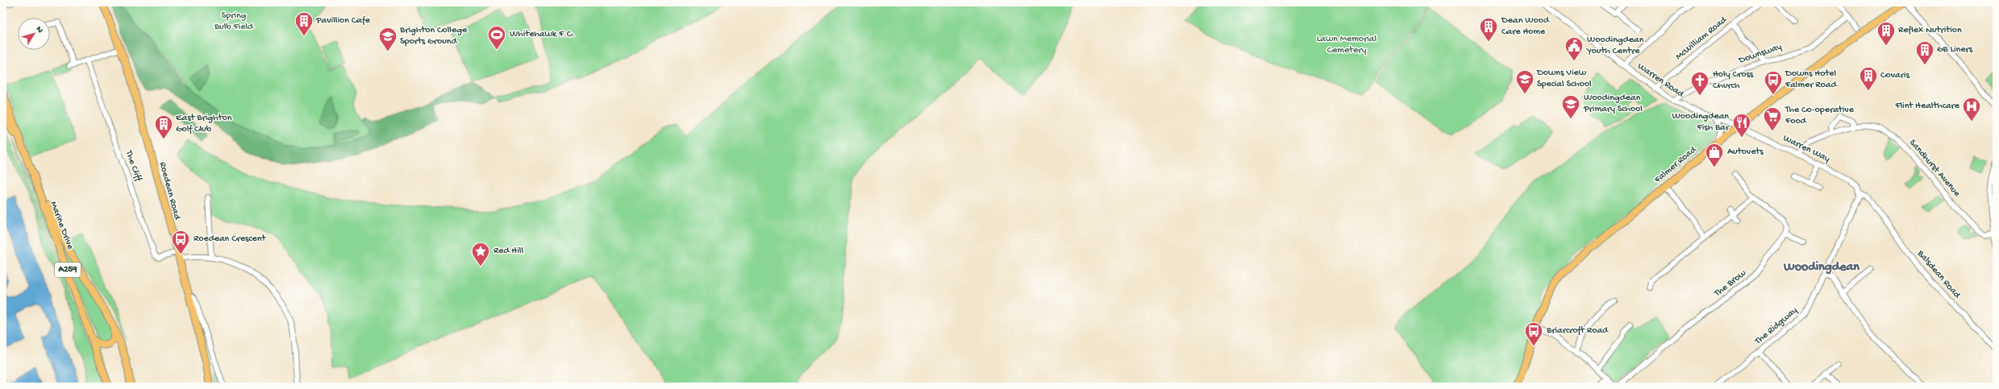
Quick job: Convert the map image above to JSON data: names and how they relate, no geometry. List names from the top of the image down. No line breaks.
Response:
{"streets":{"main road":["Falmer Road","Roedean Road","Marine Drive","A259"],"street":["McWilliam Road","Downsway","Warren Road","Warren Way","The Cliff","Sandhurst Avenue","Balsdean Road","The Brow","The Ridgway"]},"crossings":[["McWilliam Road","Warren Road"],["Downsway","Warren Road"],["Warren Road","Warren Way"],["Warren Road","Falmer Road"],["Warren Way","Falmer Road"],["Warren Way","Sandhurst Avenue"],["Warren Way","Balsdean Road"],["Warren Way","The Ridgway"],["The Cliff","Roedean Road"],["Balsdean Road","The Ridgway"]],"districts":["Woodingdean"],"parks":["Spring Bulb Field","Lawn Memorial Cemetery"],"places":{"building":["Pavillion Cafe","Dean Wood Care Home","Reflex Nutrition","GB Liners","Covaris","East Brighton Golf Club"],"sports":["Whitehawk F.C."],"school or university":["Brighton College Sports Ground","Downs View Special School","Woodingdean Primary School"],"public building":["Woodingdean Youth Centre"],"bus stop":["Downs Hotel Falmer Road","Roedean Crescent","Briarcroft Road"],"church":["Holy Cross Church"],"hospital":["Flint Healthcare"],"supermarket":["The Co-operative Food"],"restaurant":["Woodingdean Fish Bar"],"shop":["Autovets"],"place":["Red Hill"]},"north":"top right"}
